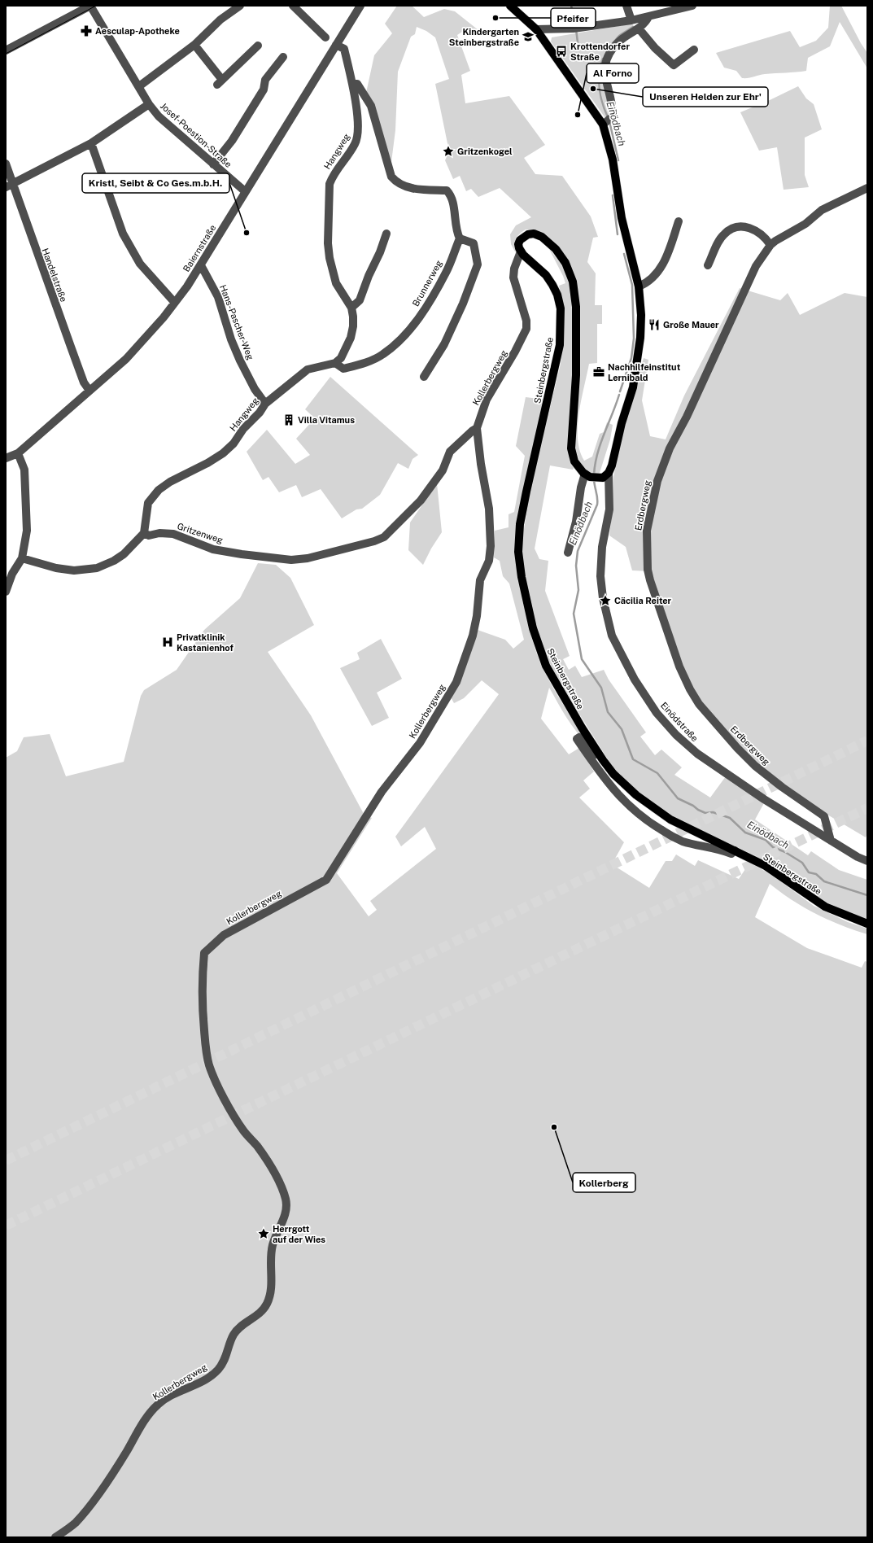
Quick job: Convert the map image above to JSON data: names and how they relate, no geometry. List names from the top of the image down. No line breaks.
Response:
{"streets":{"main road":["Steinbergstraße"],"street":["Josef-Poestion-Straße","Hangweg","Baiernstraße","Handelstraße","Brunnerweg","Hans-Pascher-Weg","Kollerbergweg","Erdbergweg","Gritzenweg","Einödstraße"]},"crossings":[["Josef-Poestion-Straße","Baiernstraße"],["Hangweg","Baiernstraße"],["Hangweg","Brunnerweg"],["Hangweg","Hans-Pascher-Weg"],["Hangweg","Gritzenweg"],["Baiernstraße","Handelstraße"],["Baiernstraße","Hans-Pascher-Weg"],["Steinbergstraße","Kollerbergweg"],["Kollerbergweg","Gritzenweg"],["Erdbergweg","Einödstraße"]],"water":["Einödbach"],"places":{"other":["Pfeifer","Unseren Helden zur Ehr'","Al Forno","Kristl, Seibt & Co Ges.m.b.H.","Kollerberg"],"pharmacy":["Aesculap-Apotheke"],"school or university":["Kindergarten Steinbergstraße"],"bus stop":["Krottendorfer Straße"],"place":["Gritzenkogel","Cäcilia Reiter","Herrgott auf der Wies"],"restaurant":["Große Mauer"],"office":["Nachhilfeinstitut Lernibald"],"building":["Villa Vitamus"],"hospital":["Privatklinik Kastanienhof"]}}
